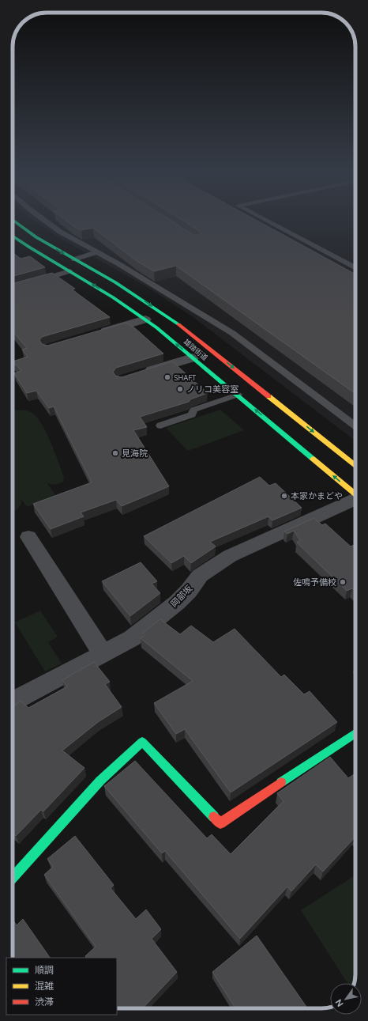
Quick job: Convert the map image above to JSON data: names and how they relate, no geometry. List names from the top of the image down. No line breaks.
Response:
{"streets":{"main road":["雄踏街道"],"street":["岡部坂"]},"places":["SHAFT","ノリコ美容室","見海院","本家かまどや","佐鳴予備校"],"legend":["順調","混雑","渋滞"],"north":"bottom left"}
